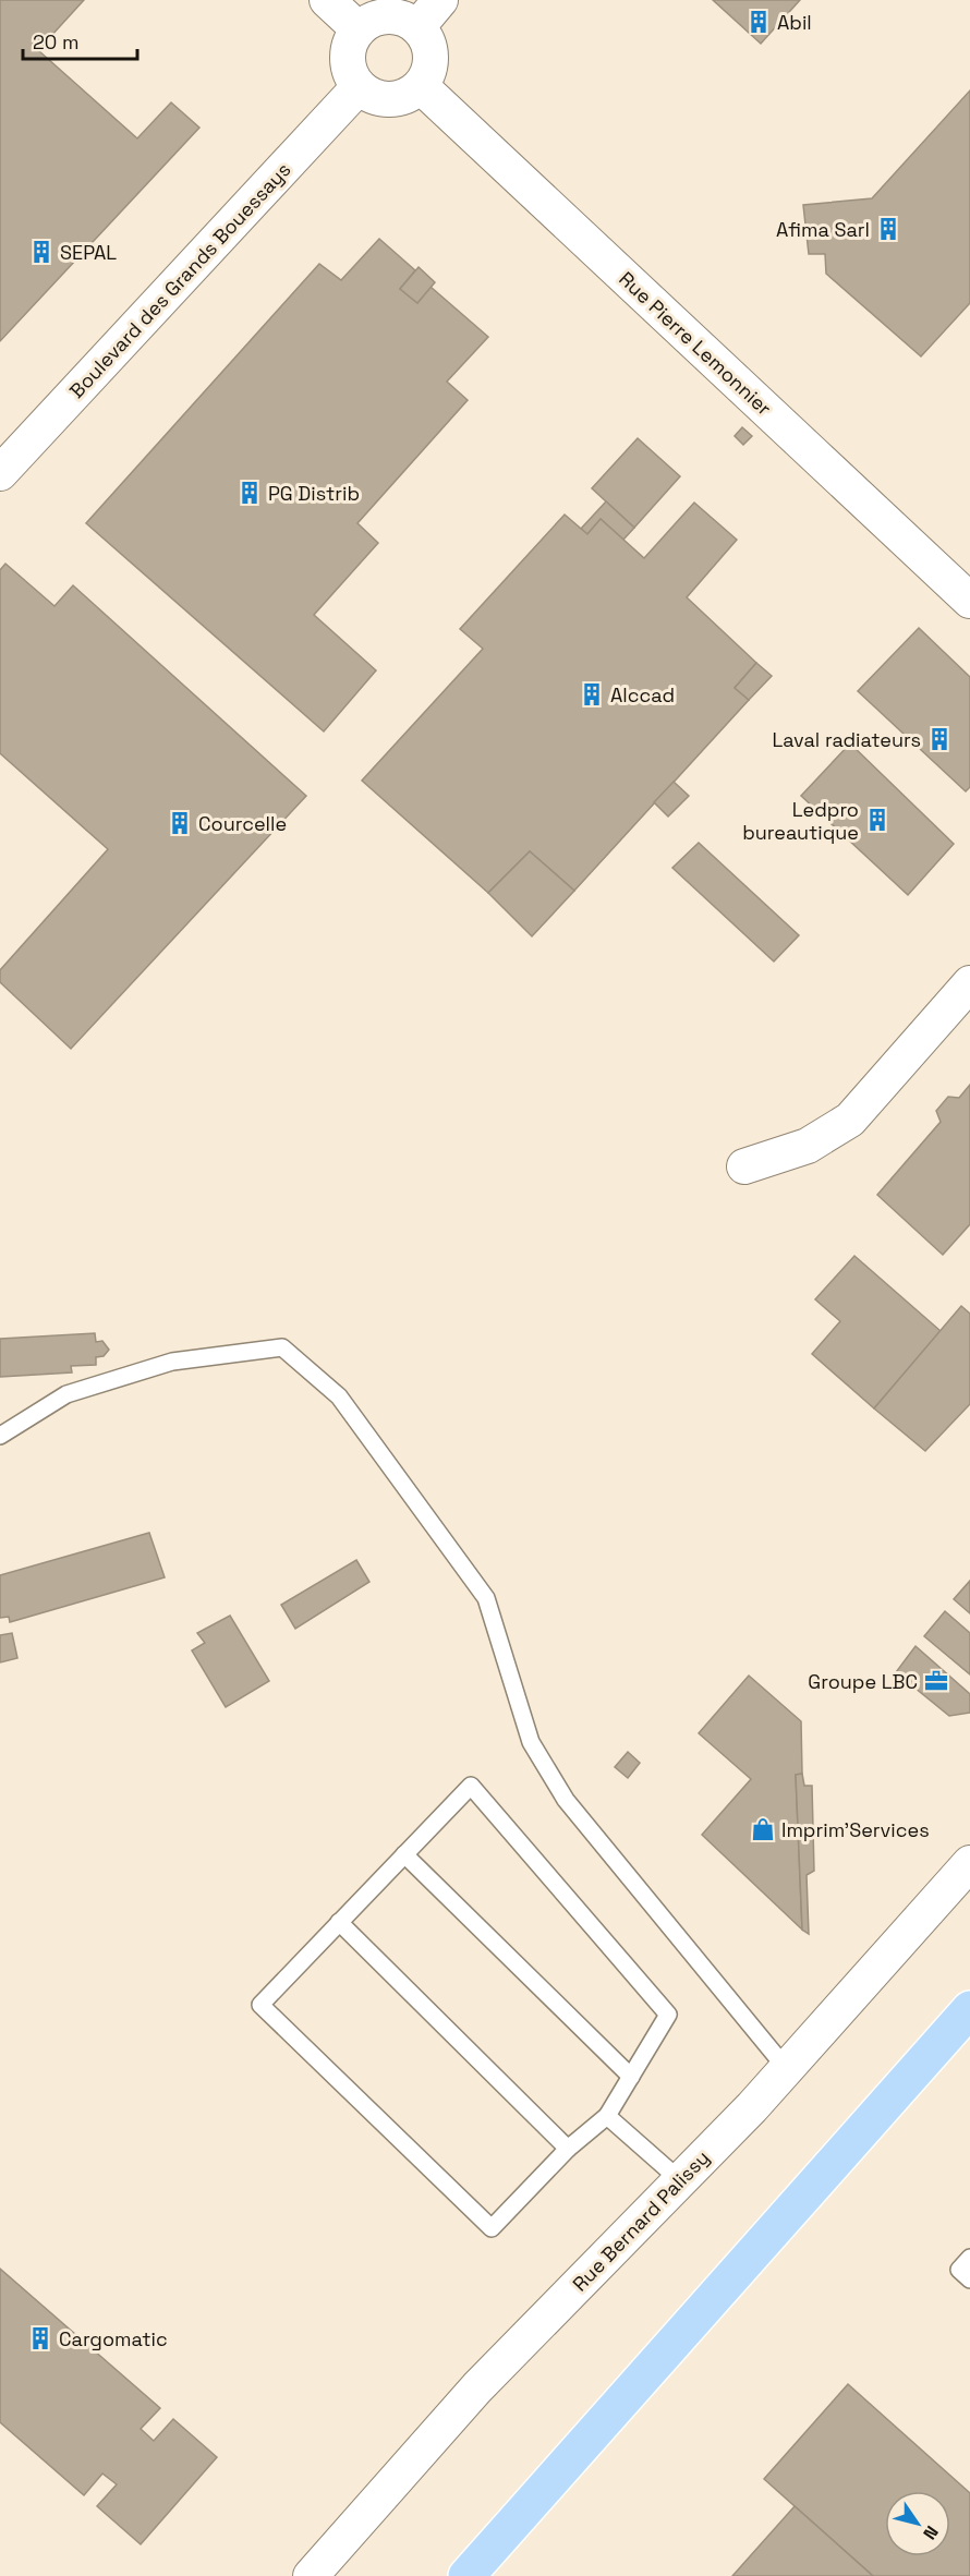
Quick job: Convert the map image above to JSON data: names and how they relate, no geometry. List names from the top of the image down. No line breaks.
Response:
{"streets":{"street":["Boulevard des Grands Bouessays","Rue Pierre Lemonnier","Rue Bernard Palissy"]},"crossings":[["Boulevard des Grands Bouessays","Rue Pierre Lemonnier"]],"places":{"building":["Abil","Afima Sarl","SEPAL","PG Distrib","Alccad","Laval radiateurs","Ledpro bureautique","Courcelle","Cargomatic"],"office":["Groupe LBC"],"shop":["Imprim'Services"]},"scale_bar":"20 m","north":"bottom right"}
